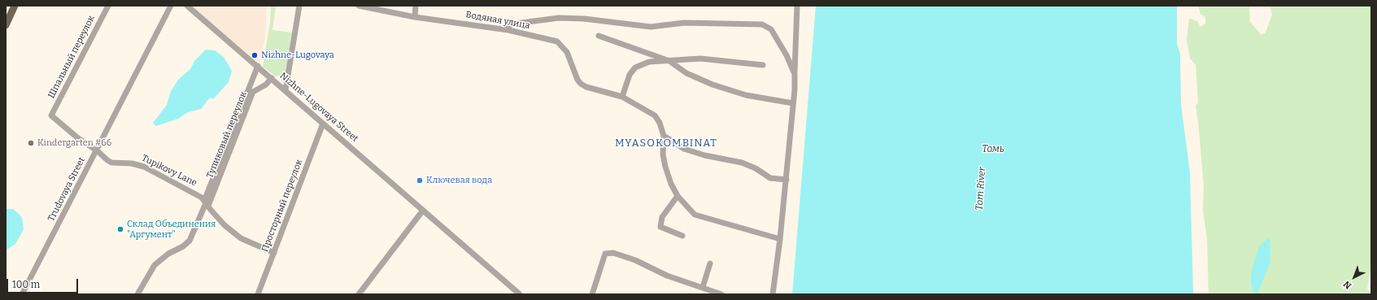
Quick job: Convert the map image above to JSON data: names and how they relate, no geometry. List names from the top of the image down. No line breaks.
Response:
{"streets":{"street":["Водяная улица","Шпальный переулок","Nizhne-Lugovaya Street","Тупиковый переулок","Tupikovy Lane","Trudovaya Street","Просторный переулок"]},"crossings":[["Шпальный переулок","Tupikovy Lane"],["Nizhne-Lugovaya Street","Тупиковый переулок"],["Nizhne-Lugovaya Street","Просторный переулок"],["Тупиковый переулок","Tupikovy Lane"],["Tupikovy Lane","Trudovaya Street"],["Tupikovy Lane","Просторный переулок"]],"districts":["MYASOKOMBINAT"],"water":["Томь","Tom River"],"places":["Nizhne-Lugovaya","Kindergarten #66","Ключевая вода","Склад Объединения \"Аргумент\""],"scale_bar":"100 m","north":"bottom left"}
